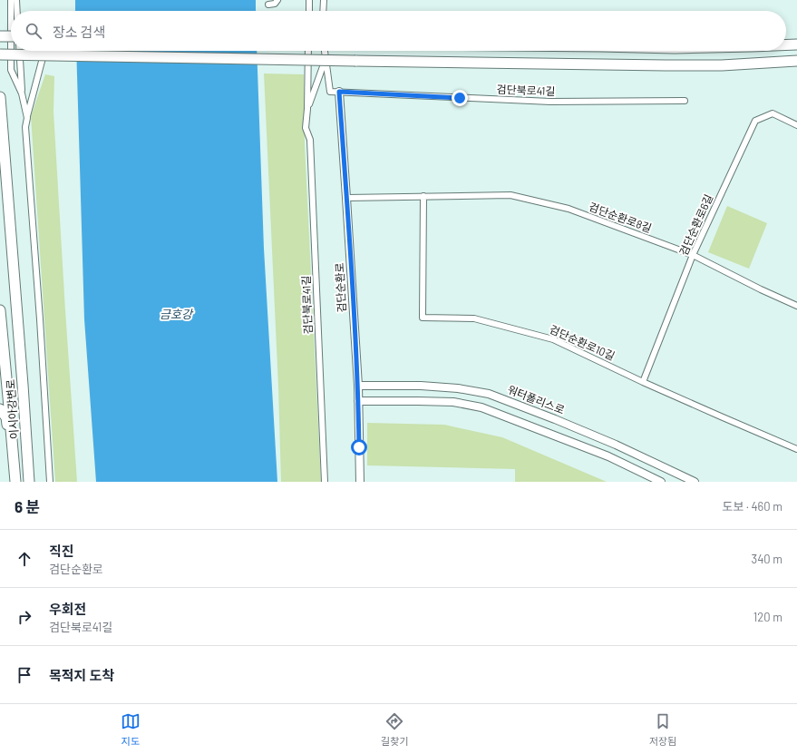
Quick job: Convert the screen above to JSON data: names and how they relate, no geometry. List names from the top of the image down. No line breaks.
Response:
{"streets":{"highway":["이시아강변로"],"main road":["검단순환로","워터폴리스로"],"street":["검단북로41길","검단순환로8길","검단순환로6길","검단순환로10길"]},"crossings":[["검단북로41길","검단순환로"],["검단순환로8길","검단순환로6길"],["검단순환로8길","검단순환로"],["검단순환로8길","검단순환로10길"],["검단순환로6길","검단순환로10길"],["검단순환로","워터폴리스로"]],"water":["금호강"],"page":{"search":"장소 검색","heading":["6 분","도보 · 460 m"],"list":[["직진","검단순환로","340 m"],["우회전","검단북로41길","120 m"],"목적지 도착"],"nav":["지도","길찾기","저장됨"]}}
